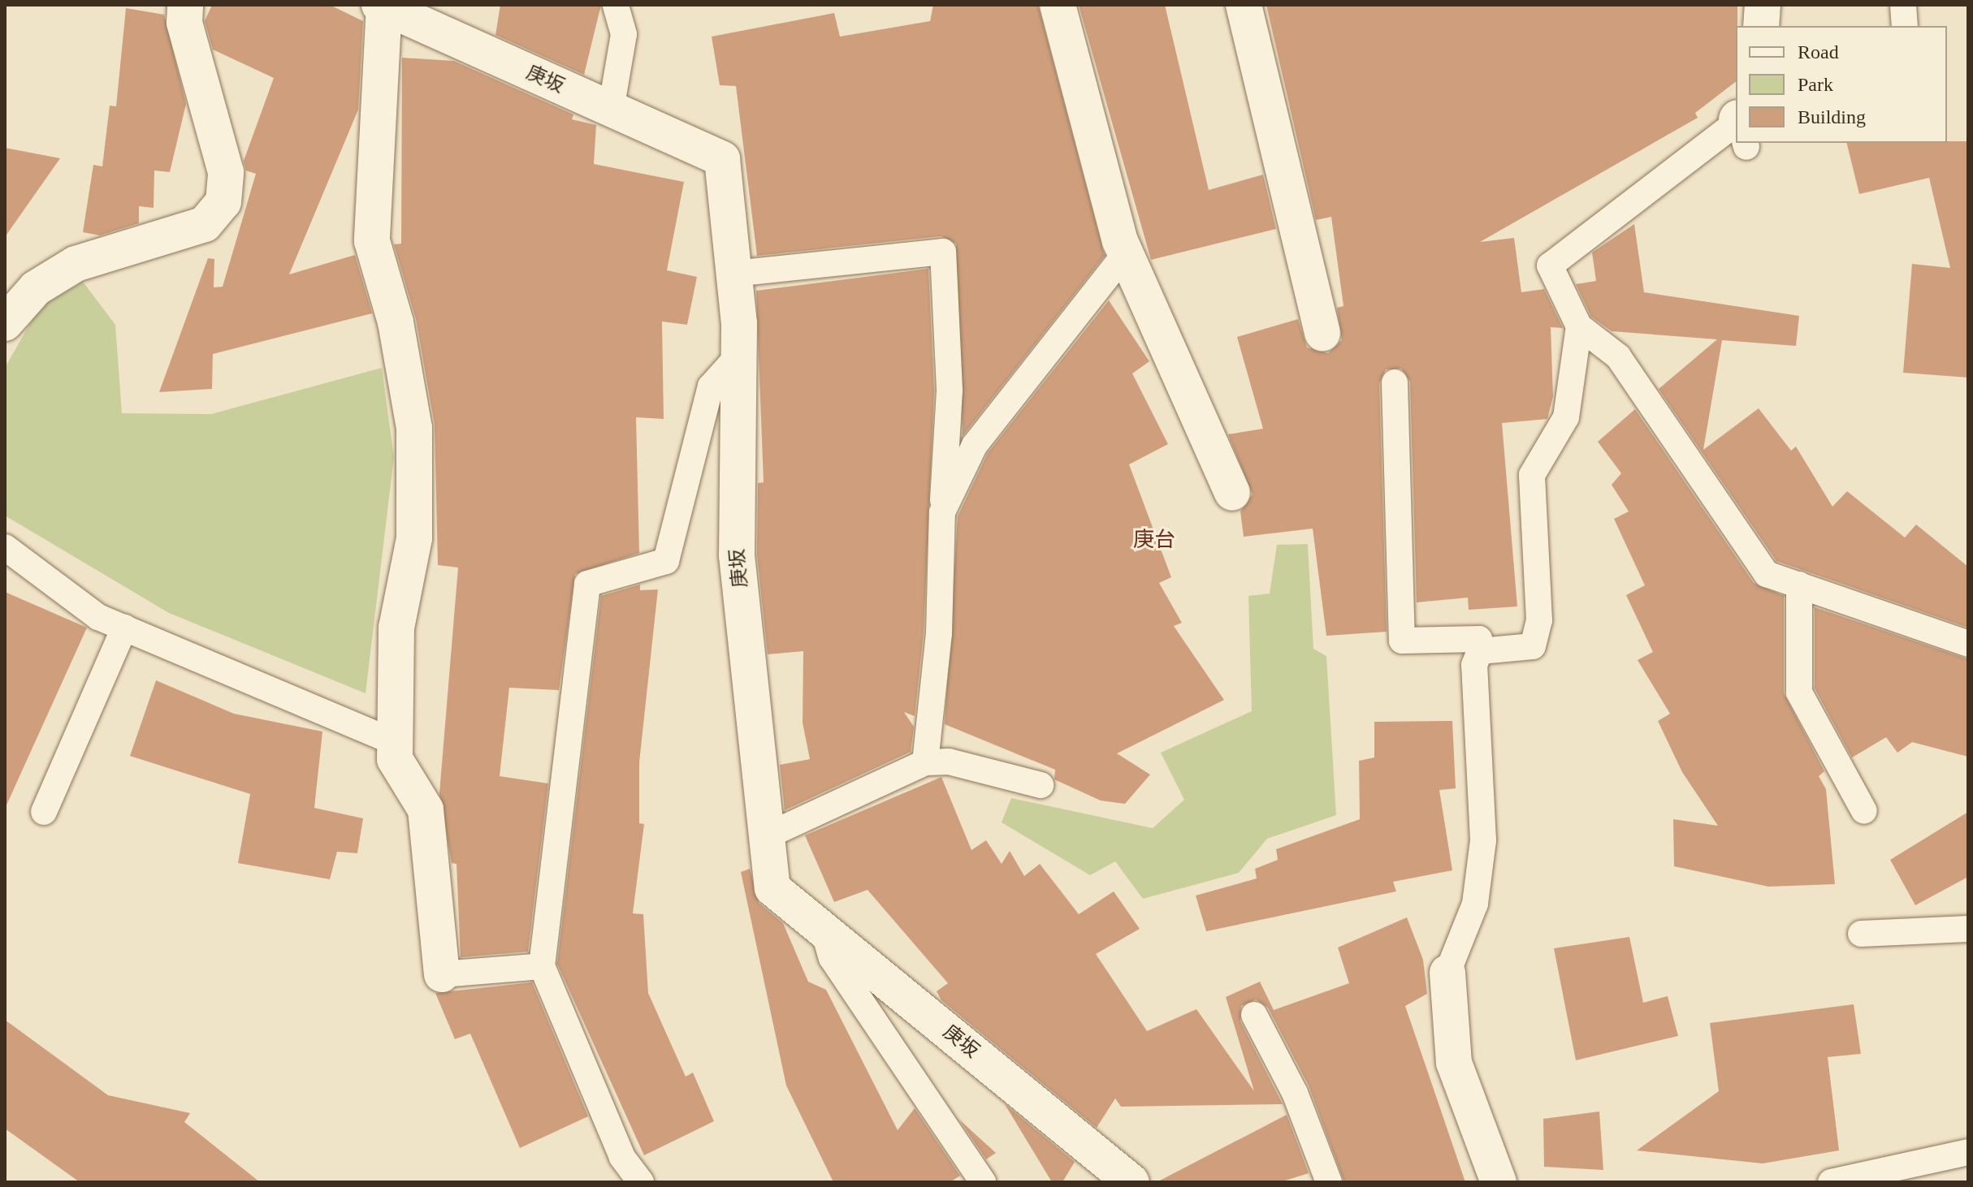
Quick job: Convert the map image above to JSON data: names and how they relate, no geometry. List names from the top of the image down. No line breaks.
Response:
{"streets":{"street":["庚坂"]},"districts":["庚台"],"legend":["Road","Park","Building"]}
